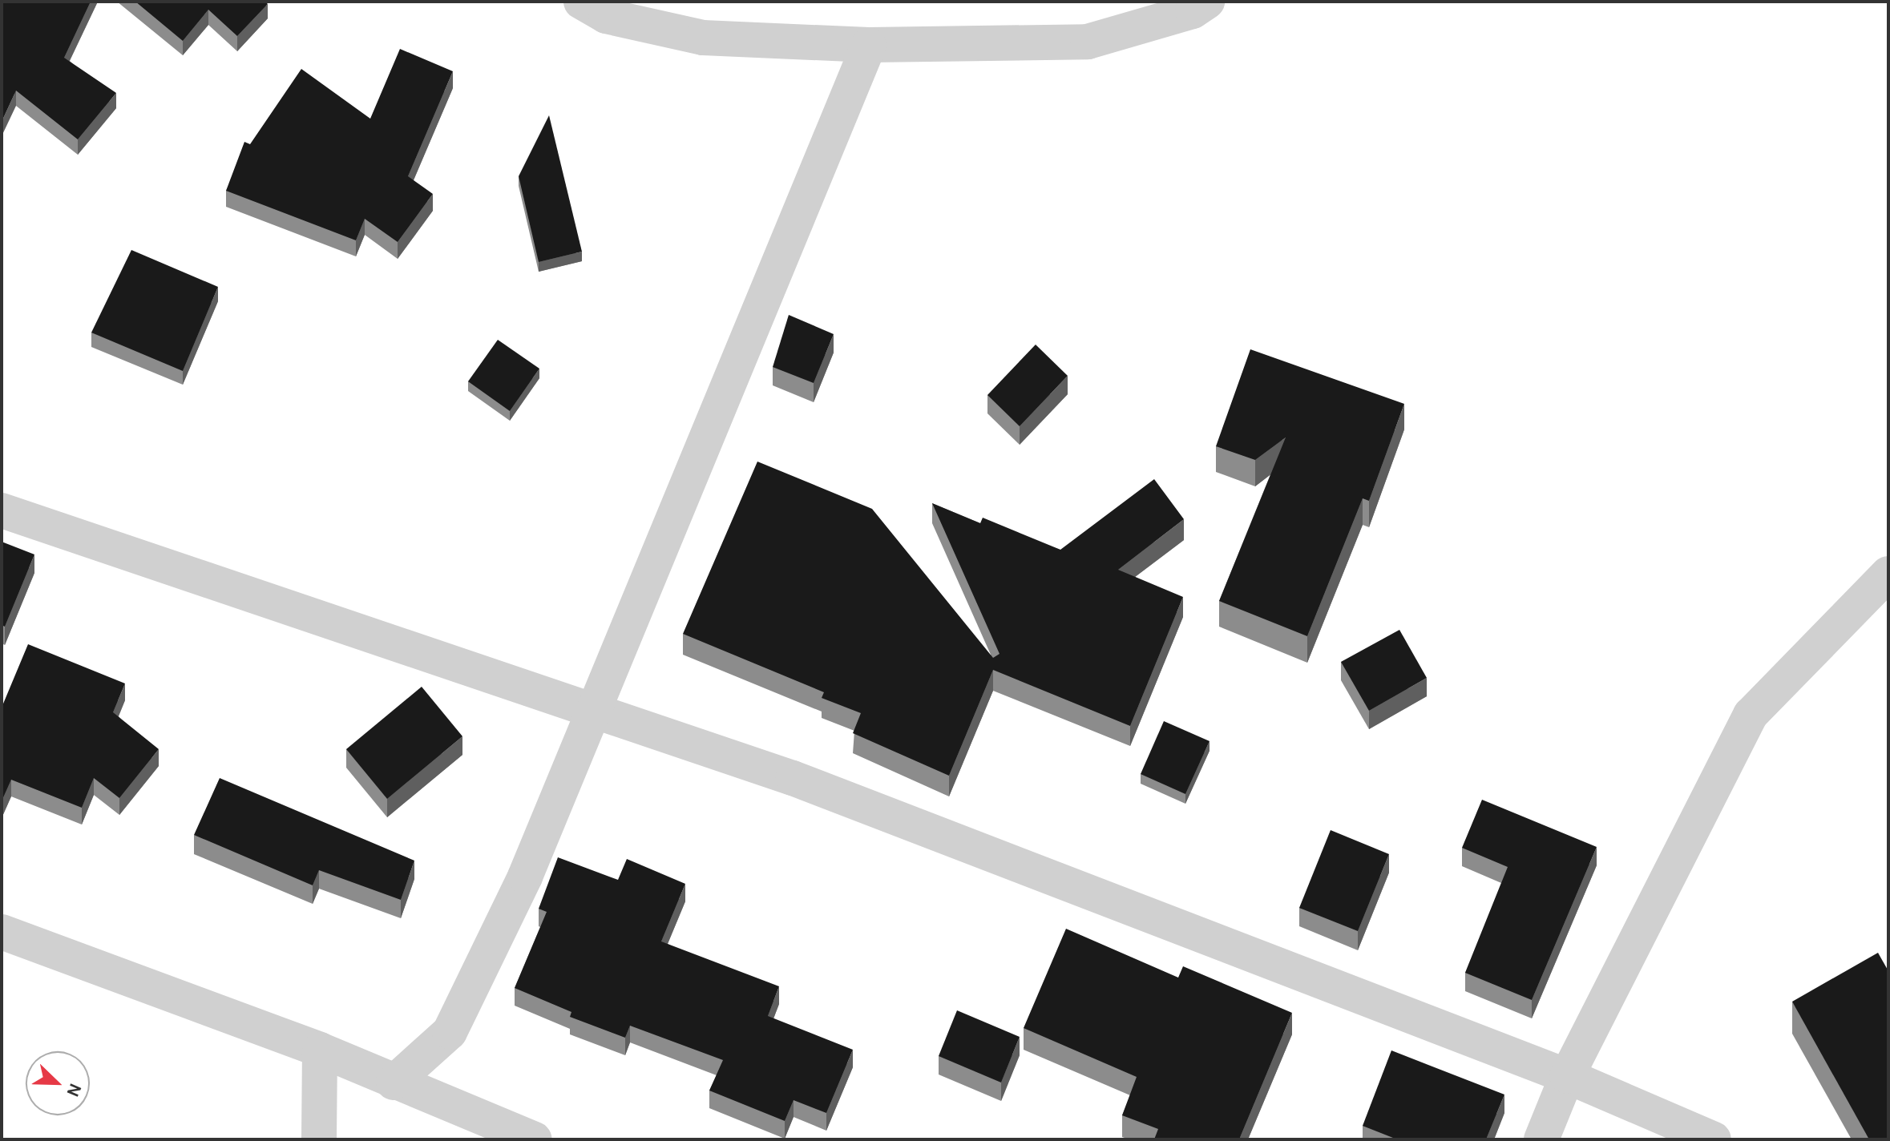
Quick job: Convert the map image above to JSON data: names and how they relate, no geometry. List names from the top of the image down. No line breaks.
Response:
{"north":"bottom right"}
